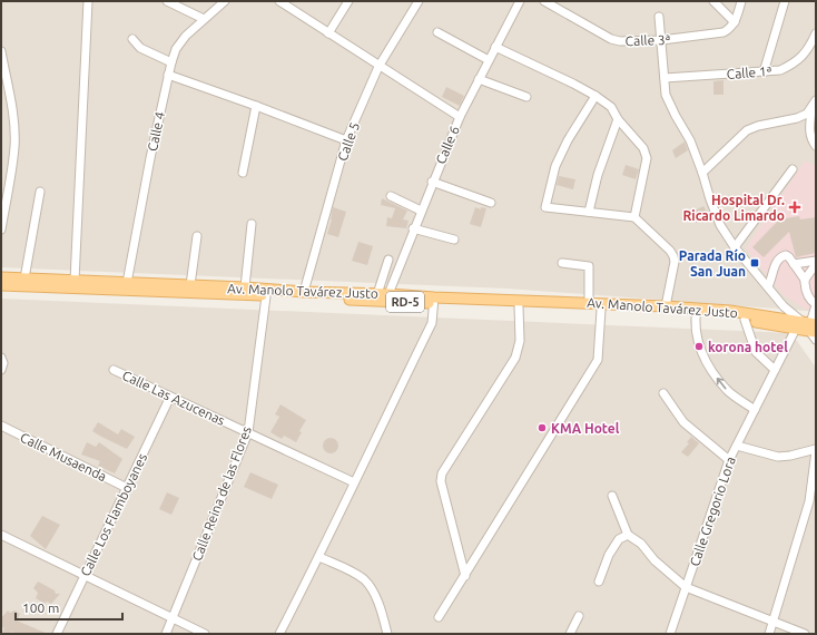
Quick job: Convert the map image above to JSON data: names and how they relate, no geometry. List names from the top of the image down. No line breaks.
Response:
{"streets":{"main road":["Av. Manolo Tavárez Justo","RD-5"],"street":["Calle 3ª","Calle 1ª","Calle 4","Calle 5","Calle 6","Calle Las Azucenas","Calle Musaenda","Calle Reina de las Flores","Calle Gregorio Lora","Calle Los Flamboyanes"]},"crossings":[["Calle 4","Av. Manolo Tavárez Justo"],["Calle 5","Av. Manolo Tavárez Justo"],["Calle 6","Av. Manolo Tavárez Justo"],["Av. Manolo Tavárez Justo","Calle Reina de las Flores"],["Av. Manolo Tavárez Justo","Calle Gregorio Lora"],["Calle Las Azucenas","Calle Reina de las Flores"],["Calle Las Azucenas","Calle Los Flamboyanes"],["Calle Musaenda","Calle Los Flamboyanes"]],"places":{"health":["Hospital Dr. Ricardo Limardo"],"transit":["Parada Río San Juan"],"other":["korona hotel","KMA Hotel"]},"scale_bar":"100 m"}
